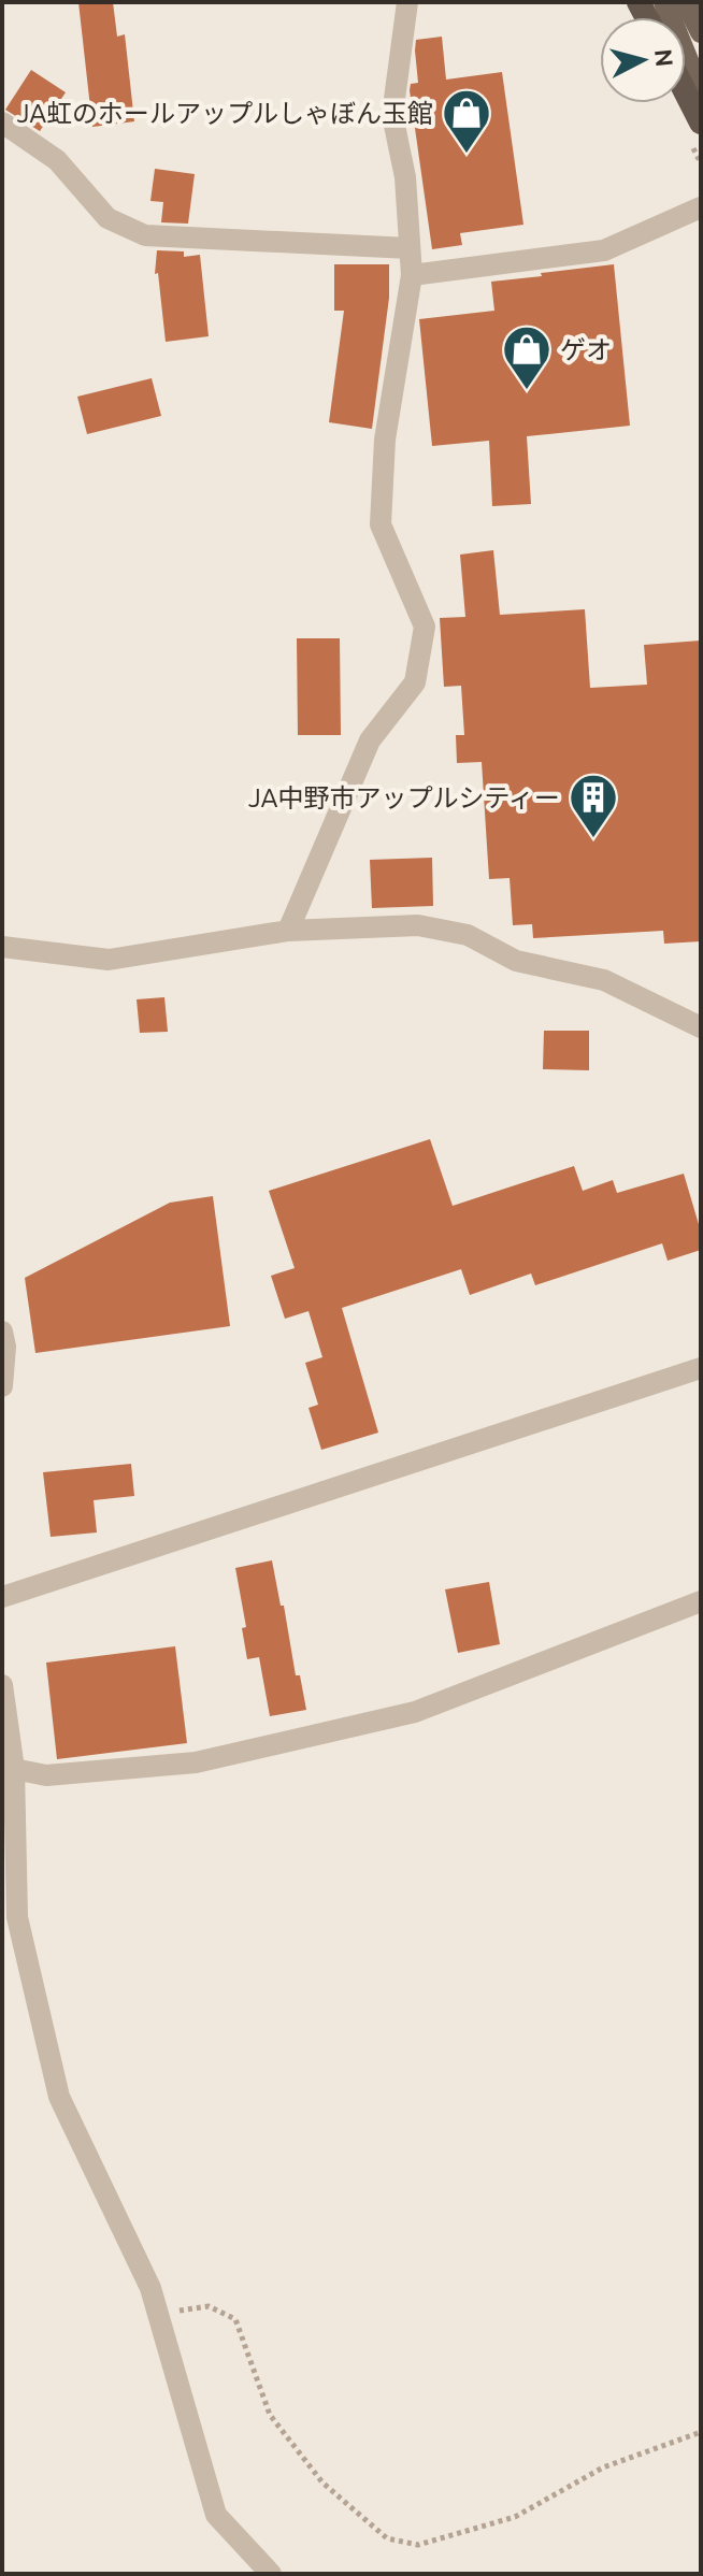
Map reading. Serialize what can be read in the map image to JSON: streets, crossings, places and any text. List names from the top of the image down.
{
  "places": {
    "shop": ["JA虹のホールアップルしゃぼん玉館", "ゲオ"],
    "building": ["JA中野市アップルシティー"]
  },
  "north": "right"
}
